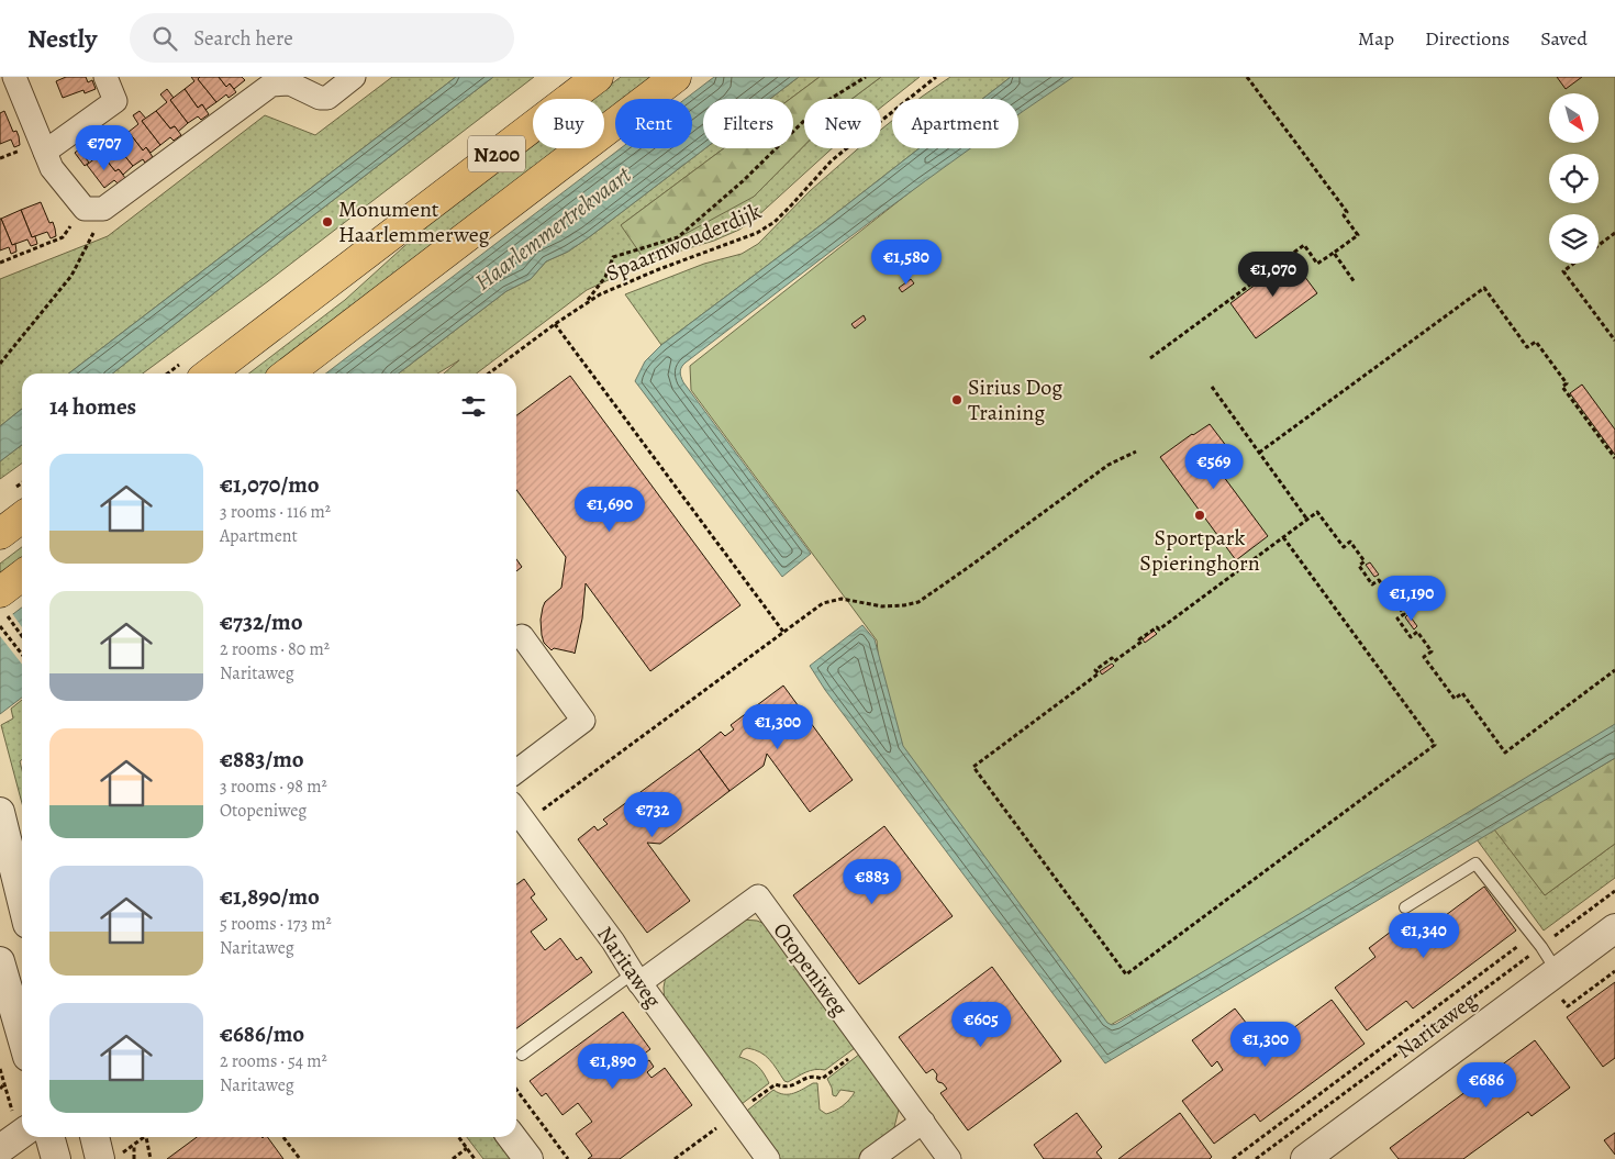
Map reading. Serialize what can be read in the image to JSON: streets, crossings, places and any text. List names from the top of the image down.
{
  "streets": {
    "main road": ["N200"],
    "street": ["Naritaweg", "Otopeniweg"],
    "path": ["Spaarnwouderdijk"]
  },
  "crossings": [
    ["Naritaweg", "Otopeniweg"]
  ],
  "water": ["Haarlemmertrekvaart"],
  "places": ["Monument Haarlemmerweg", "Sirius Dog Training", "Sportpark Spieringhorn"],
  "north": "bottom right",
  "page": {
    "header": "Nestly",
    "search": "Search here",
    "nav": ["Map", "Directions", "Saved"],
    "chip": [
      "Buy",
      "Rent",
      "Filters",
      "New",
      "Apartment"
    ],
    "price": [
      "€707",
      "€1,580",
      "€1,070",
      "€569",
      "€1,690",
      "€1,190",
      "€1,300",
      "€732",
      "€883",
      "€1,340",
      "€605",
      "€1,300",
      "€1,890",
      "€686"
    ],
    "heading": "14 homes",
    "list": [
      {
        "name": "€1,070/mo",
        "note": "3 rooms · 116 m² · Apartment"
      },
      {
        "name": "€732/mo",
        "note": "2 rooms · 80 m² · Naritaweg"
      },
      {
        "name": "€883/mo",
        "note": "3 rooms · 98 m² · Otopeniweg"
      },
      {
        "name": "€1,890/mo",
        "note": "5 rooms · 173 m² · Naritaweg"
      },
      {
        "name": "€686/mo",
        "note": "2 rooms · 54 m² · Naritaweg"
      }
    ]
  }
}
